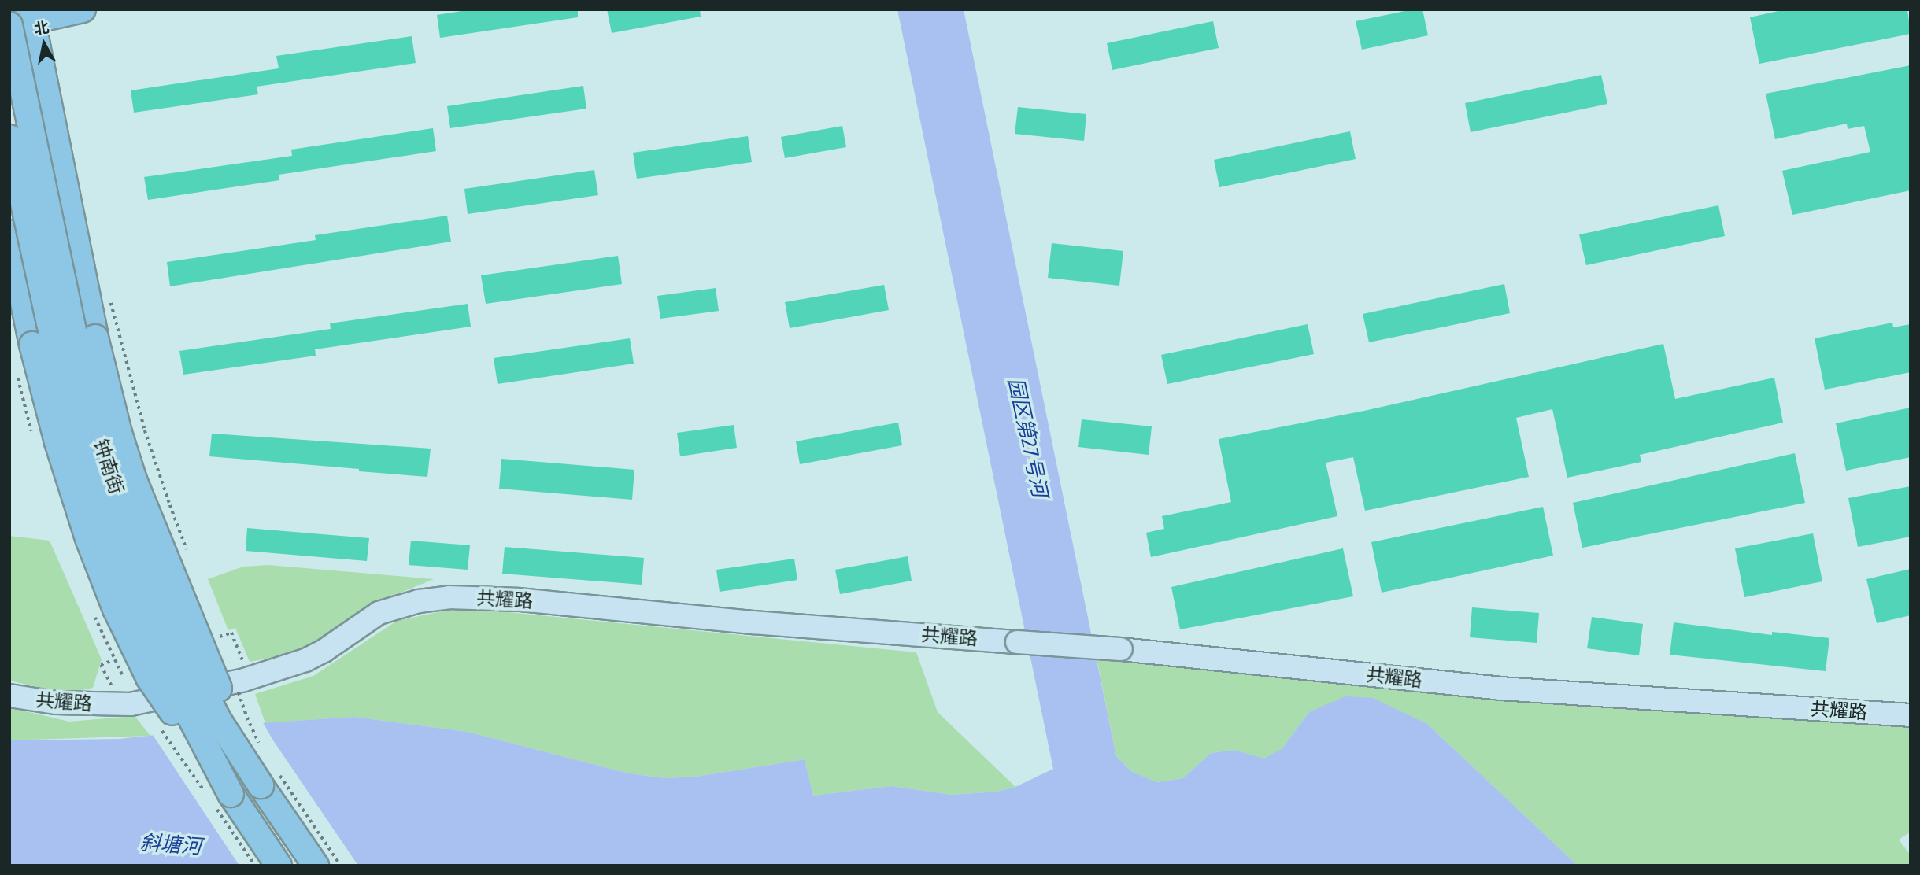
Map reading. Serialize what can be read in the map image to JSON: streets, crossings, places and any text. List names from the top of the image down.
{
  "streets": {
    "main road": ["钟南街"],
    "street": ["共耀路"]
  },
  "water": ["园区第27号河", "斜塘河"],
  "north": "top"
}
